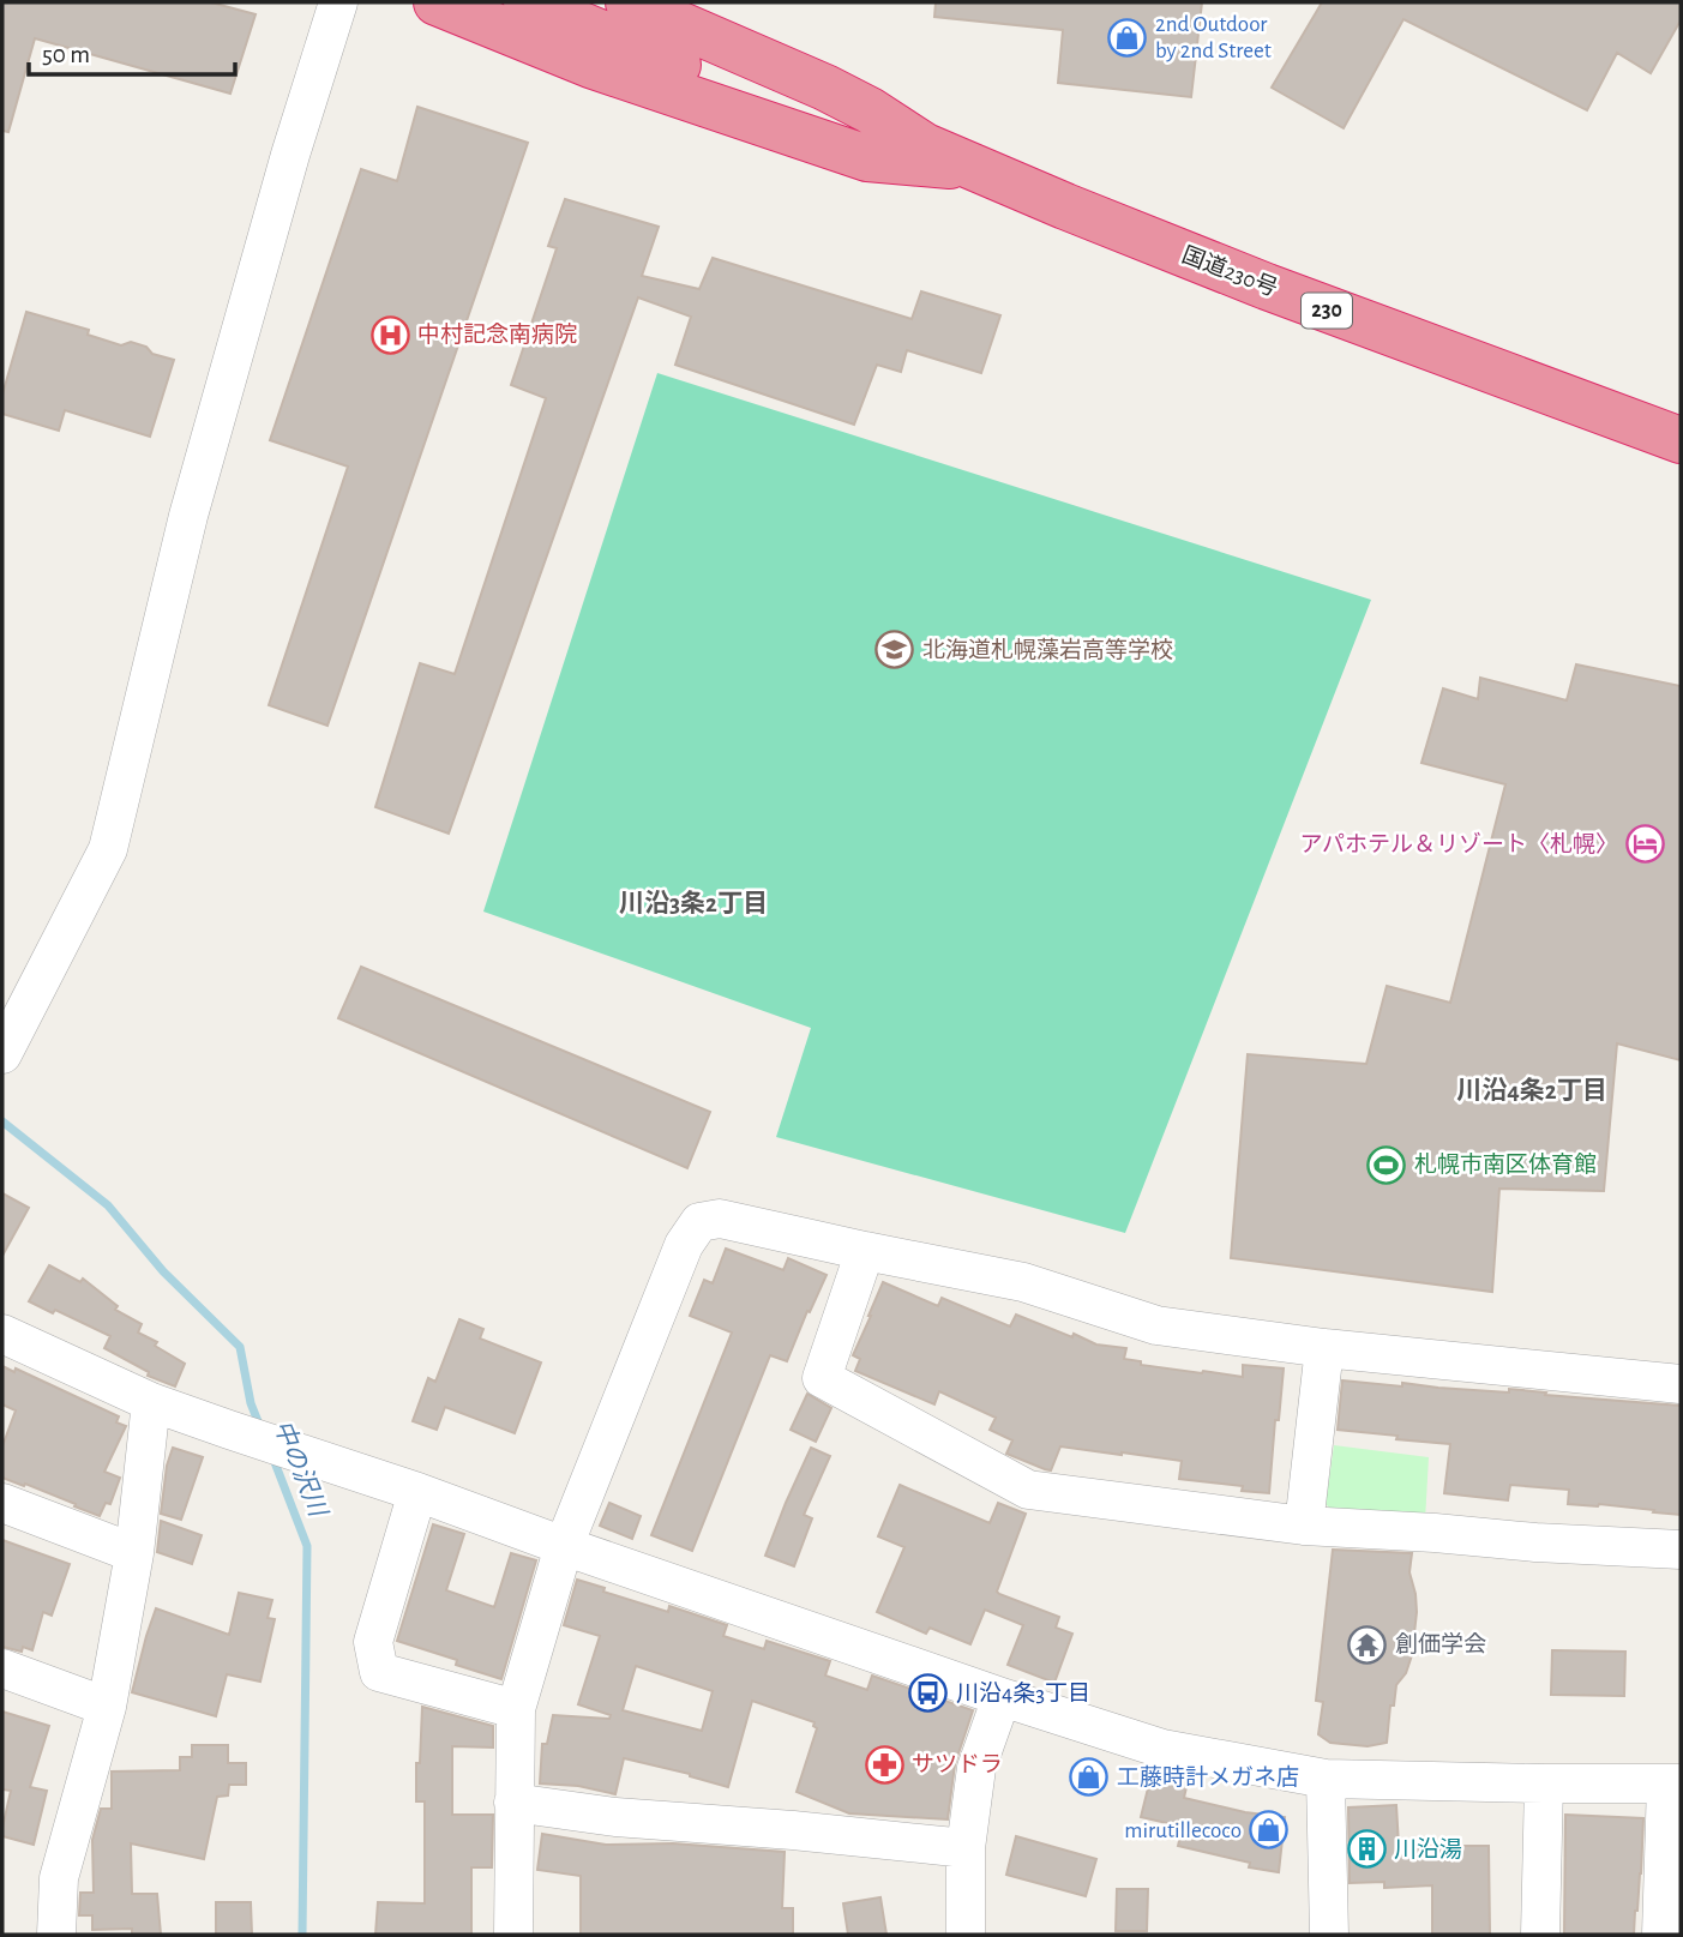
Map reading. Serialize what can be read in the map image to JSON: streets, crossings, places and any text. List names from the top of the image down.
{
  "streets": {
    "highway": ["国道230号", "230"]
  },
  "districts": ["川沿3条2丁目", "川沿4条2丁目"],
  "water": ["中の沢川"],
  "places": {
    "shop": ["2nd Outdoor by 2nd Street", "工藤時計メガネ店", "mirutillecoco"],
    "hospital": ["中村記念南病院"],
    "school or university": ["北海道札幌藻岩高等学校"],
    "hotel": ["アパホテル＆リゾート〈札幌〉"],
    "sports": ["札幌市南区体育館"],
    "temple": ["創価学会"],
    "bus stop": ["川沿4条3丁目"],
    "pharmacy": ["サツドラ"],
    "building": ["川沿湯"]
  },
  "scale_bar": "50 m"
}
